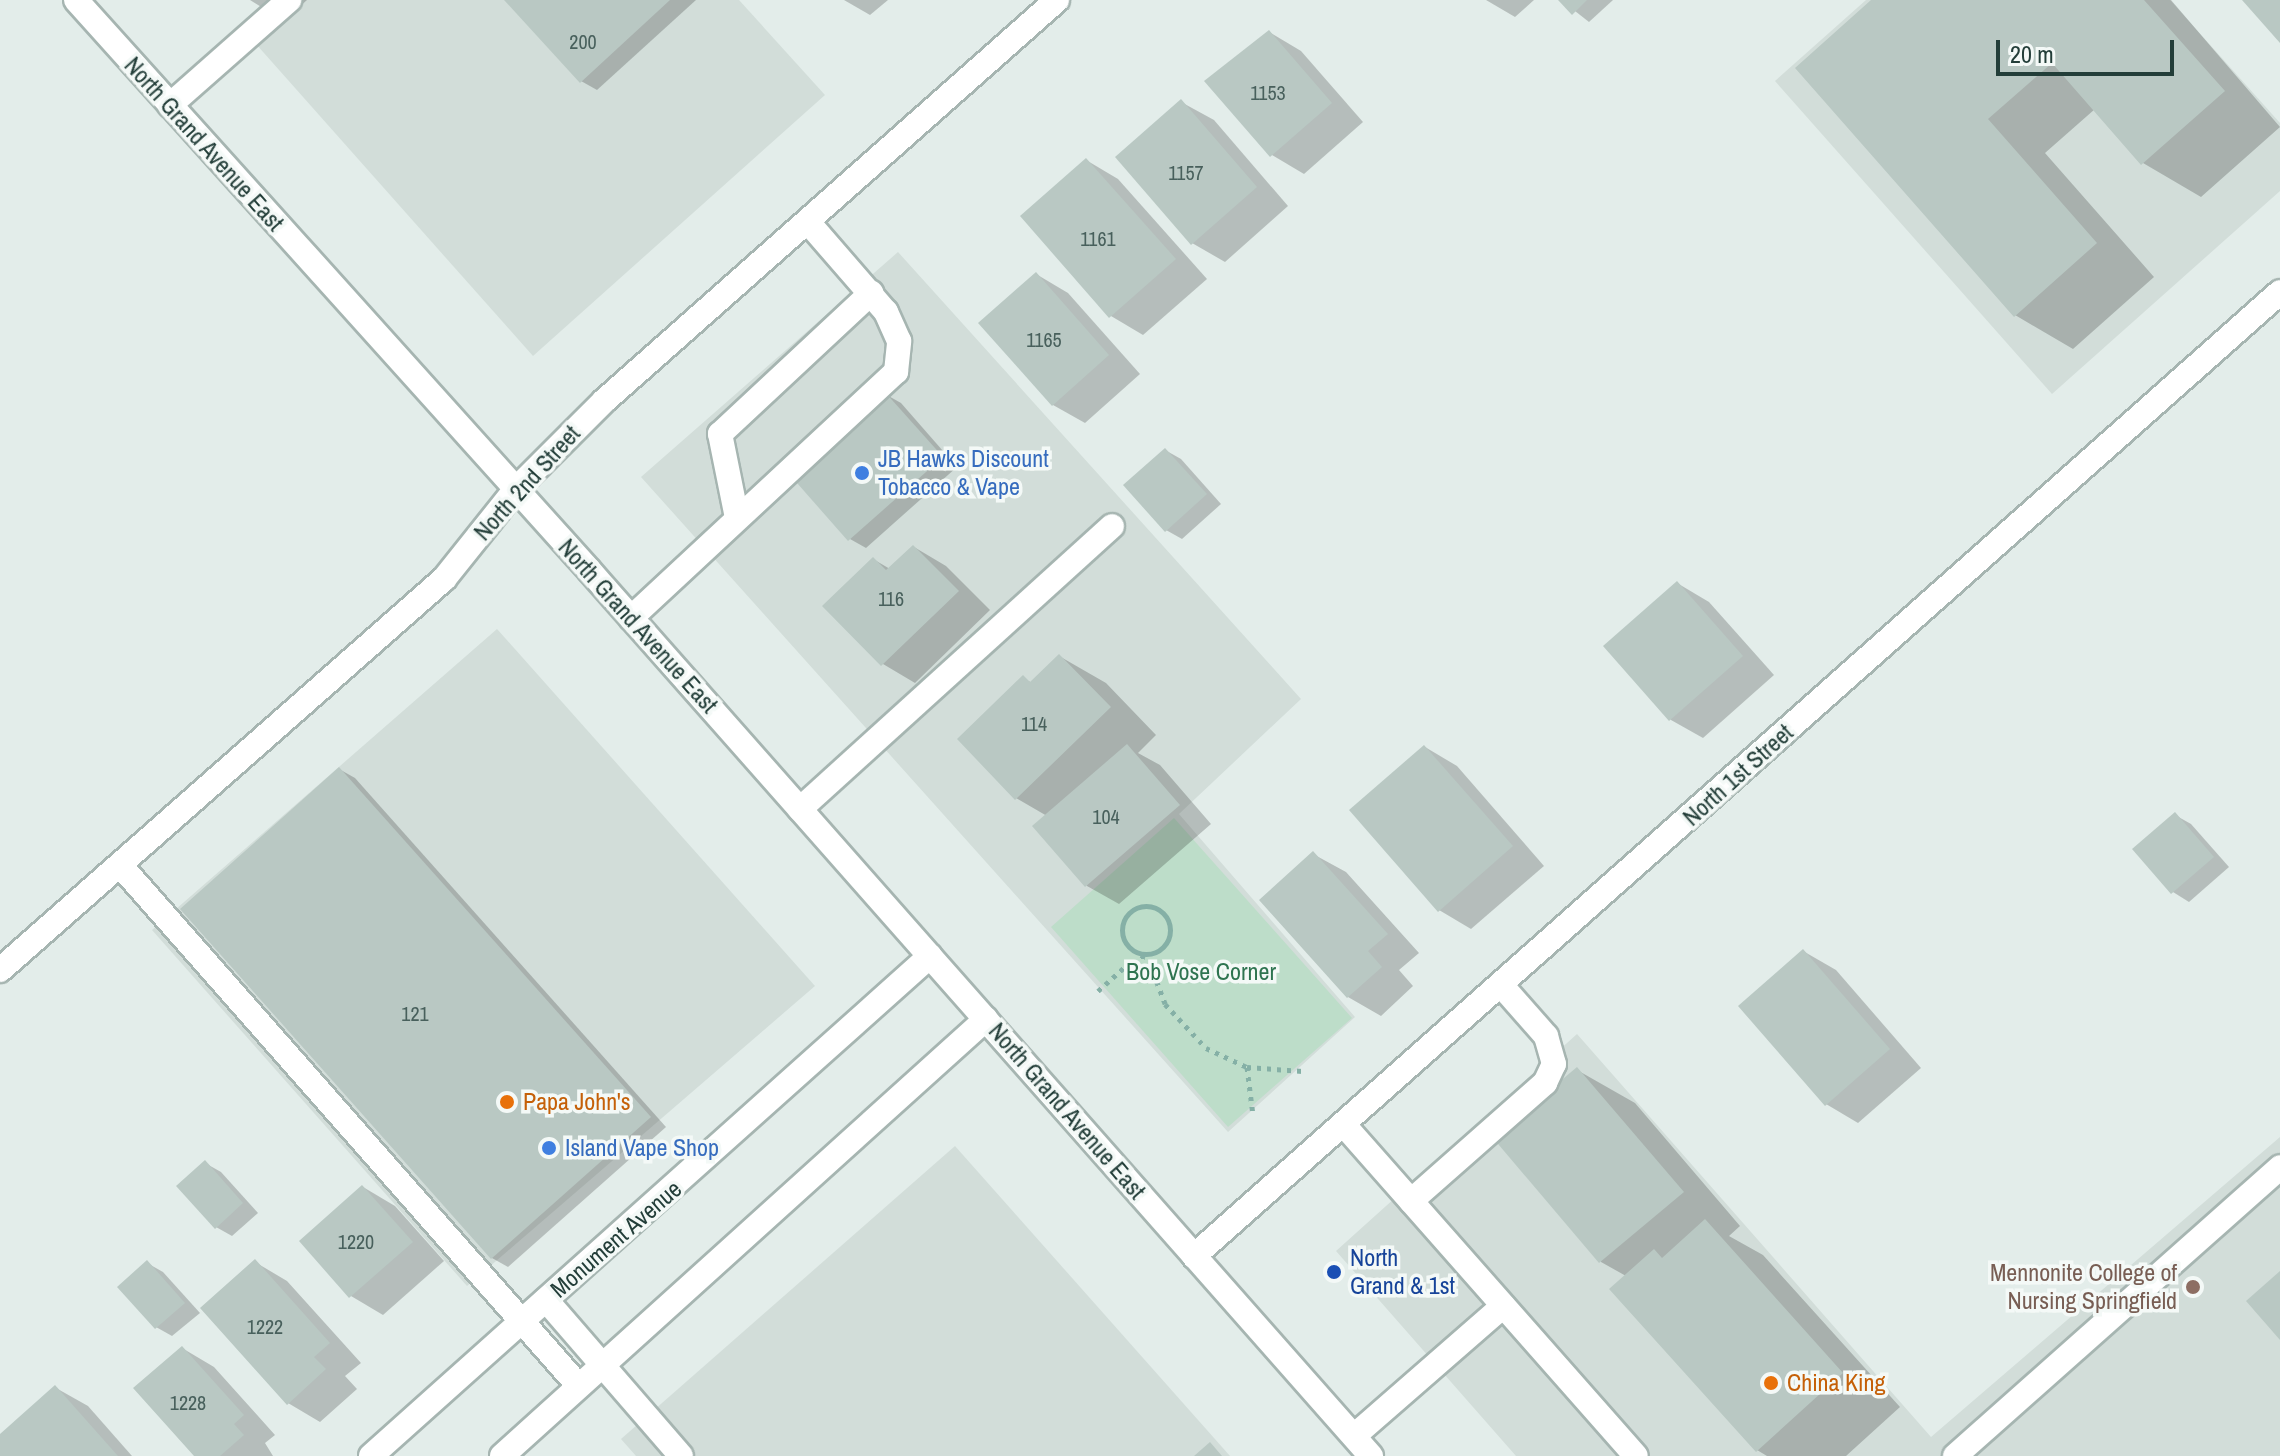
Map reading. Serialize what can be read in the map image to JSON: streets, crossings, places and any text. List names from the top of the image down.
{
  "streets": {
    "street": [
      "North Grand Avenue East",
      "North 2nd Street",
      "North 1st Street",
      "Monument Avenue"
    ]
  },
  "crossings": [
    ["North Grand Avenue East", "North 2nd Street"],
    ["North Grand Avenue East", "North 1st Street"],
    ["North Grand Avenue East", "Monument Avenue"]
  ],
  "parks": ["Bob Vose Corner"],
  "places": [
    "JB Hawks Discount Tobacco & Vape",
    "Papa John's",
    "Island Vape Shop",
    "North Grand & 1st",
    "Mennonite College of Nursing Springfield",
    "China King"
  ],
  "house_numbers": [
    "200",
    "1153",
    "1157",
    "1161",
    "1165",
    "116",
    "114",
    "104",
    "121",
    "1220",
    "1222",
    "1228"
  ],
  "scale_bar": "20 m"
}
